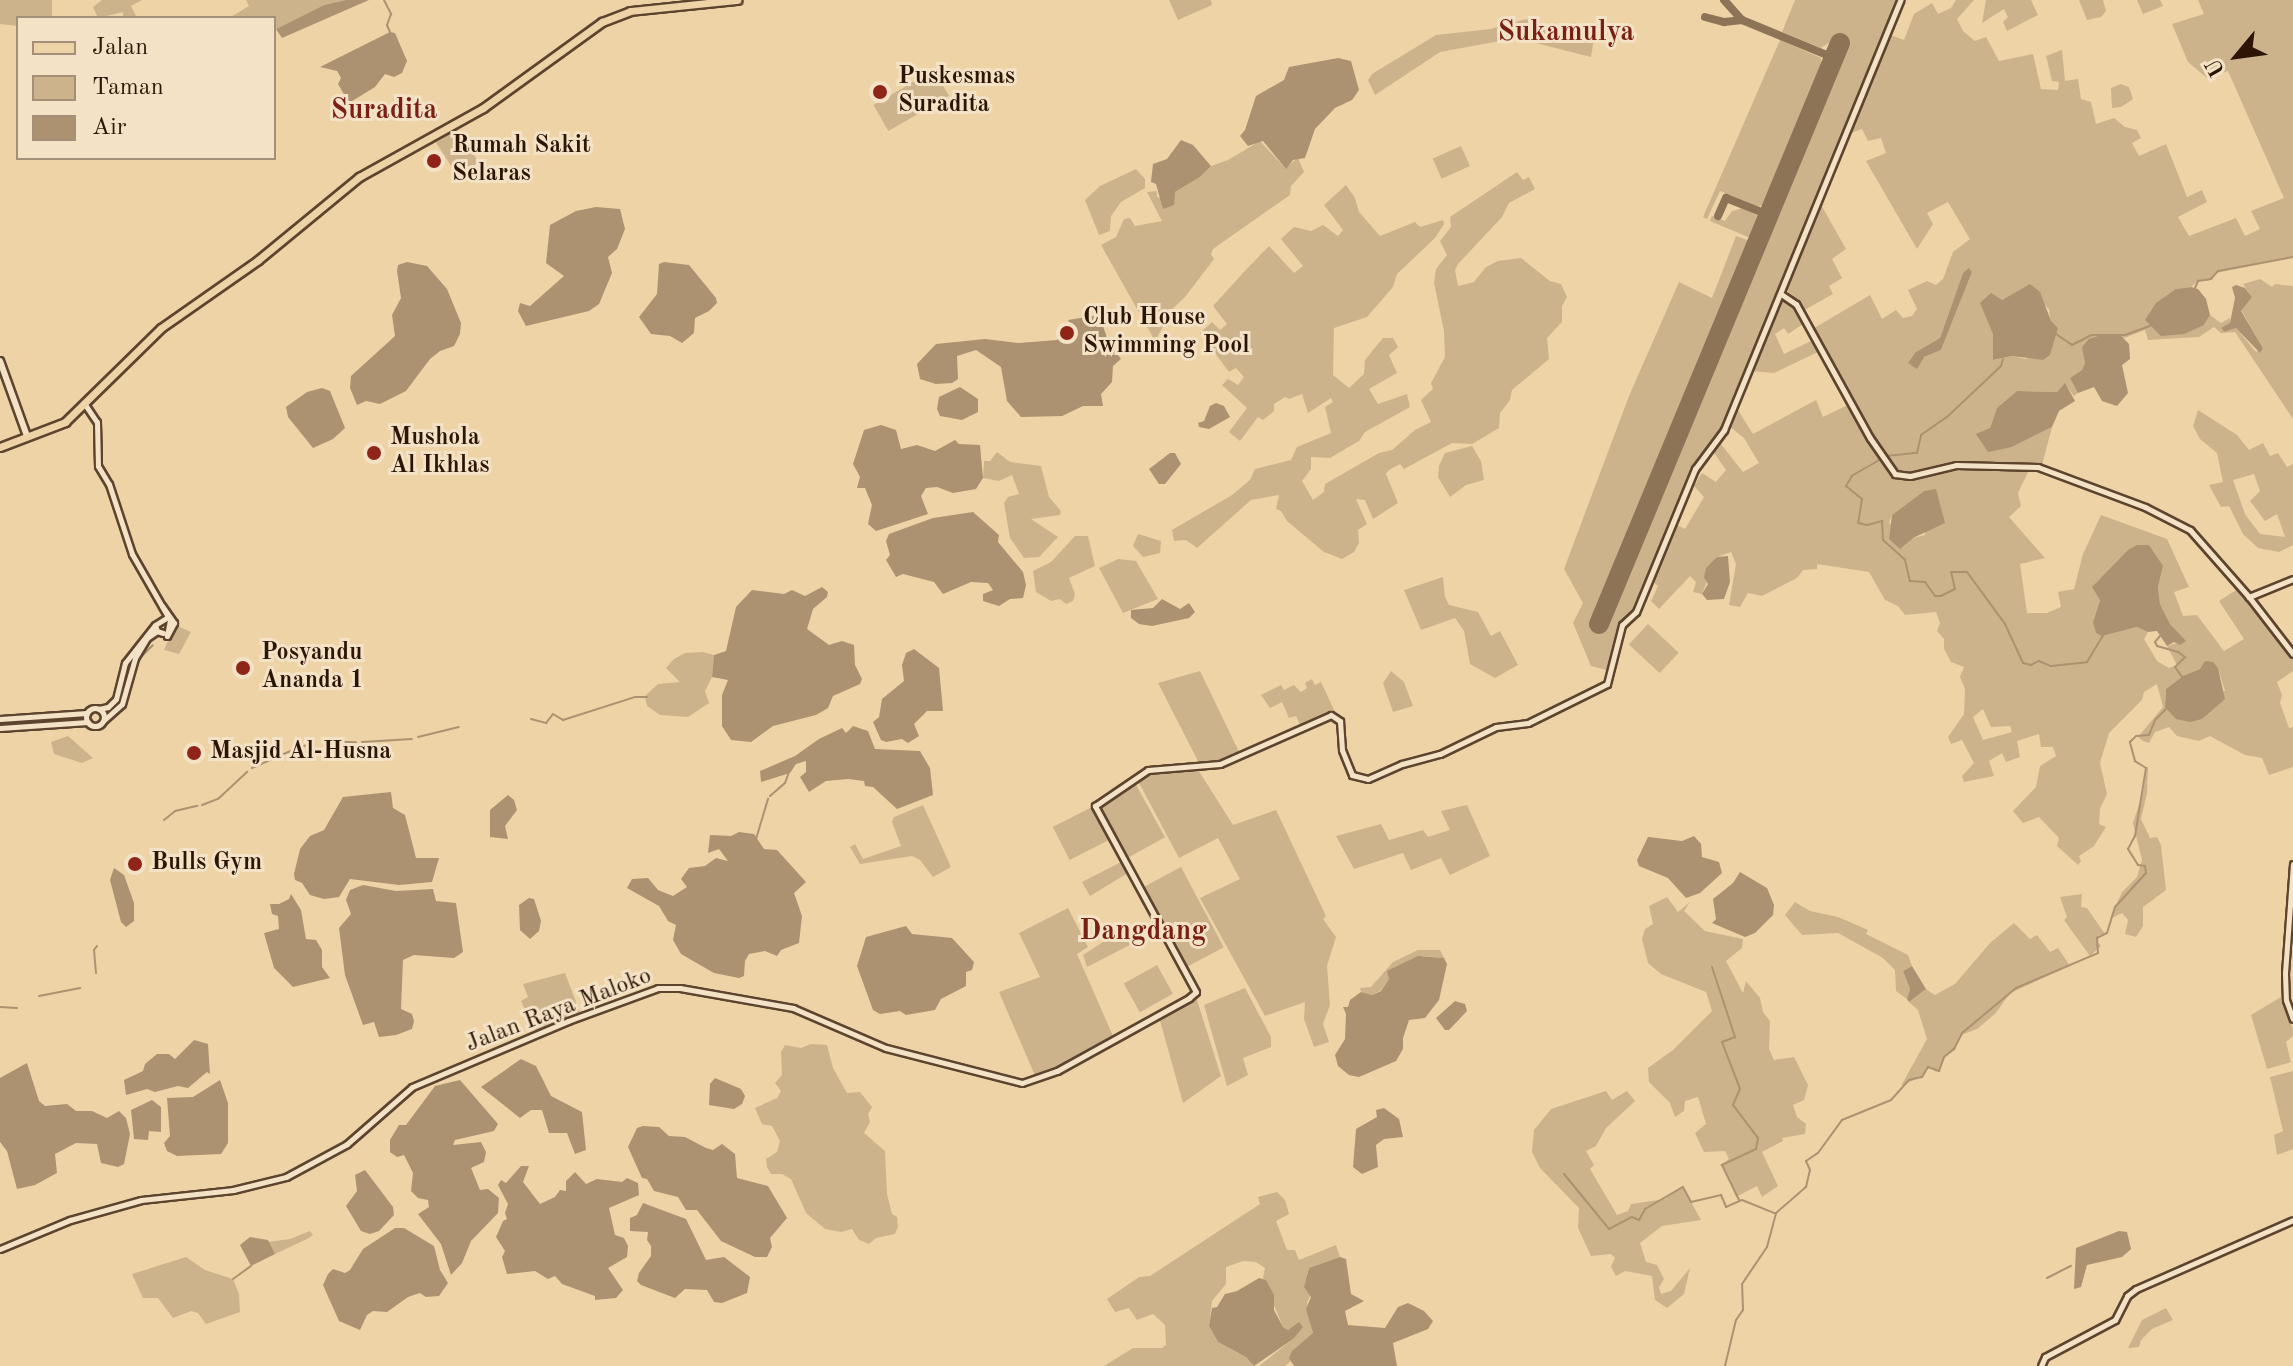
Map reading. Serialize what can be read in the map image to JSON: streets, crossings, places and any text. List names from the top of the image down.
{
  "streets": {
    "street": ["Jalan Raya Maloko"]
  },
  "districts": ["Sukamulya", "Suradita", "Dangdang"],
  "places": [
    "Puskesmas Suradita",
    "Rumah Sakit Selaras",
    "Club House Swimming Pool",
    "Mushola Al Ikhlas",
    "Posyandu Ananda 1",
    "Masjid Al-Husna",
    "Bulls Gym"
  ],
  "legend": ["Jalan", "Taman", "Air"],
  "north": "bottom left"
}
